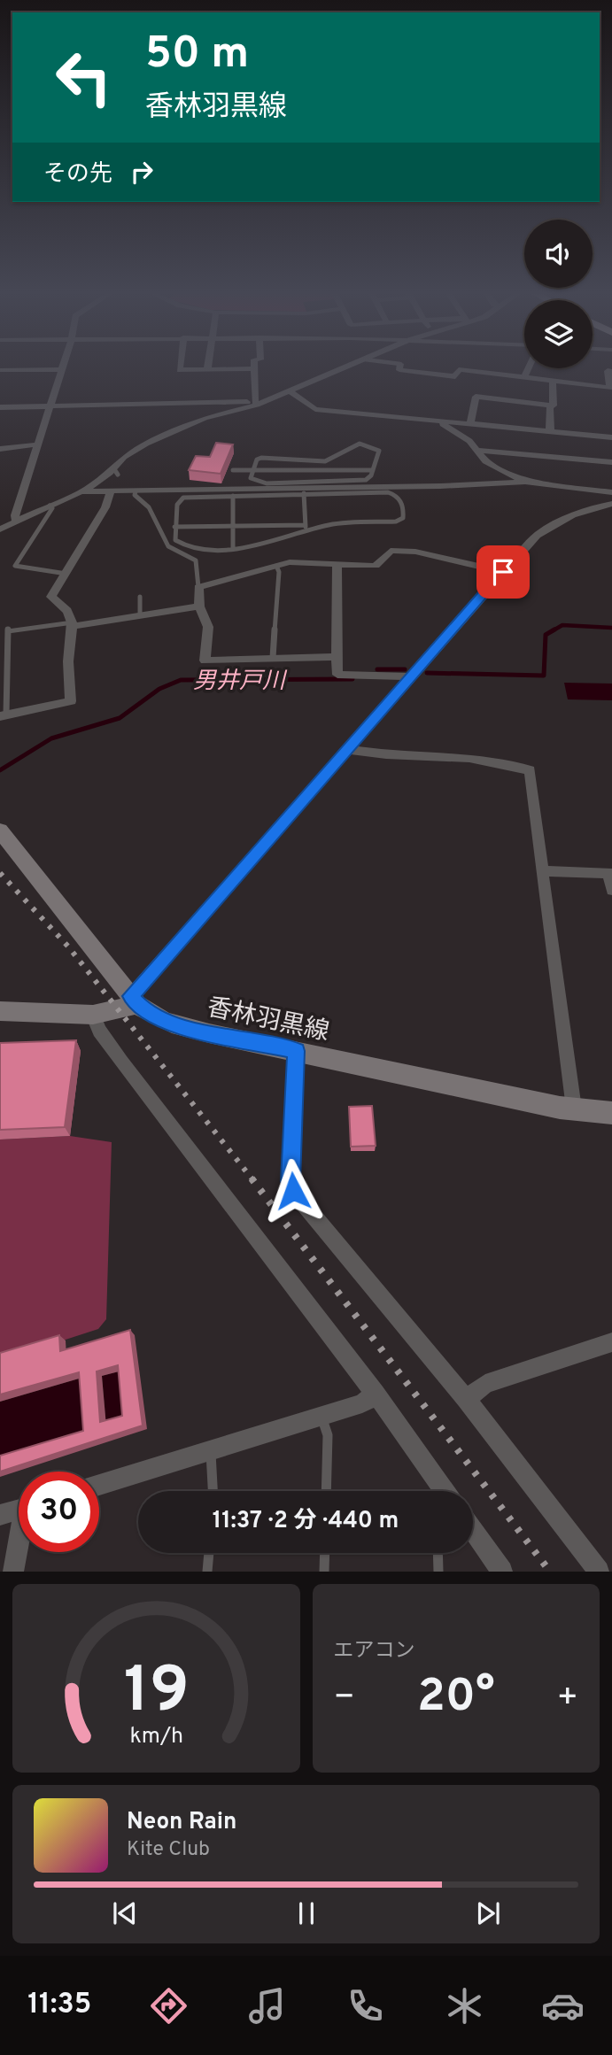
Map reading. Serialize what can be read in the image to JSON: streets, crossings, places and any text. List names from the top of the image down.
{
  "streets": {
    "main road": ["香林羽黒線"]
  },
  "water": ["男井戸川"],
  "page": {
    "turn": ["50 m", "香林羽黒線"],
    "then": "その先",
    "limit": "30",
    "trip": "11:37 · 2 分 · 440 m",
    "tile": "エアコン",
    "heat": ["−", "20°", "+"],
    "song": ["Neon Rain", "Kite Club"],
    "tabs": "11:35",
    "gauge": ["19", "km/h"]
  }
}
